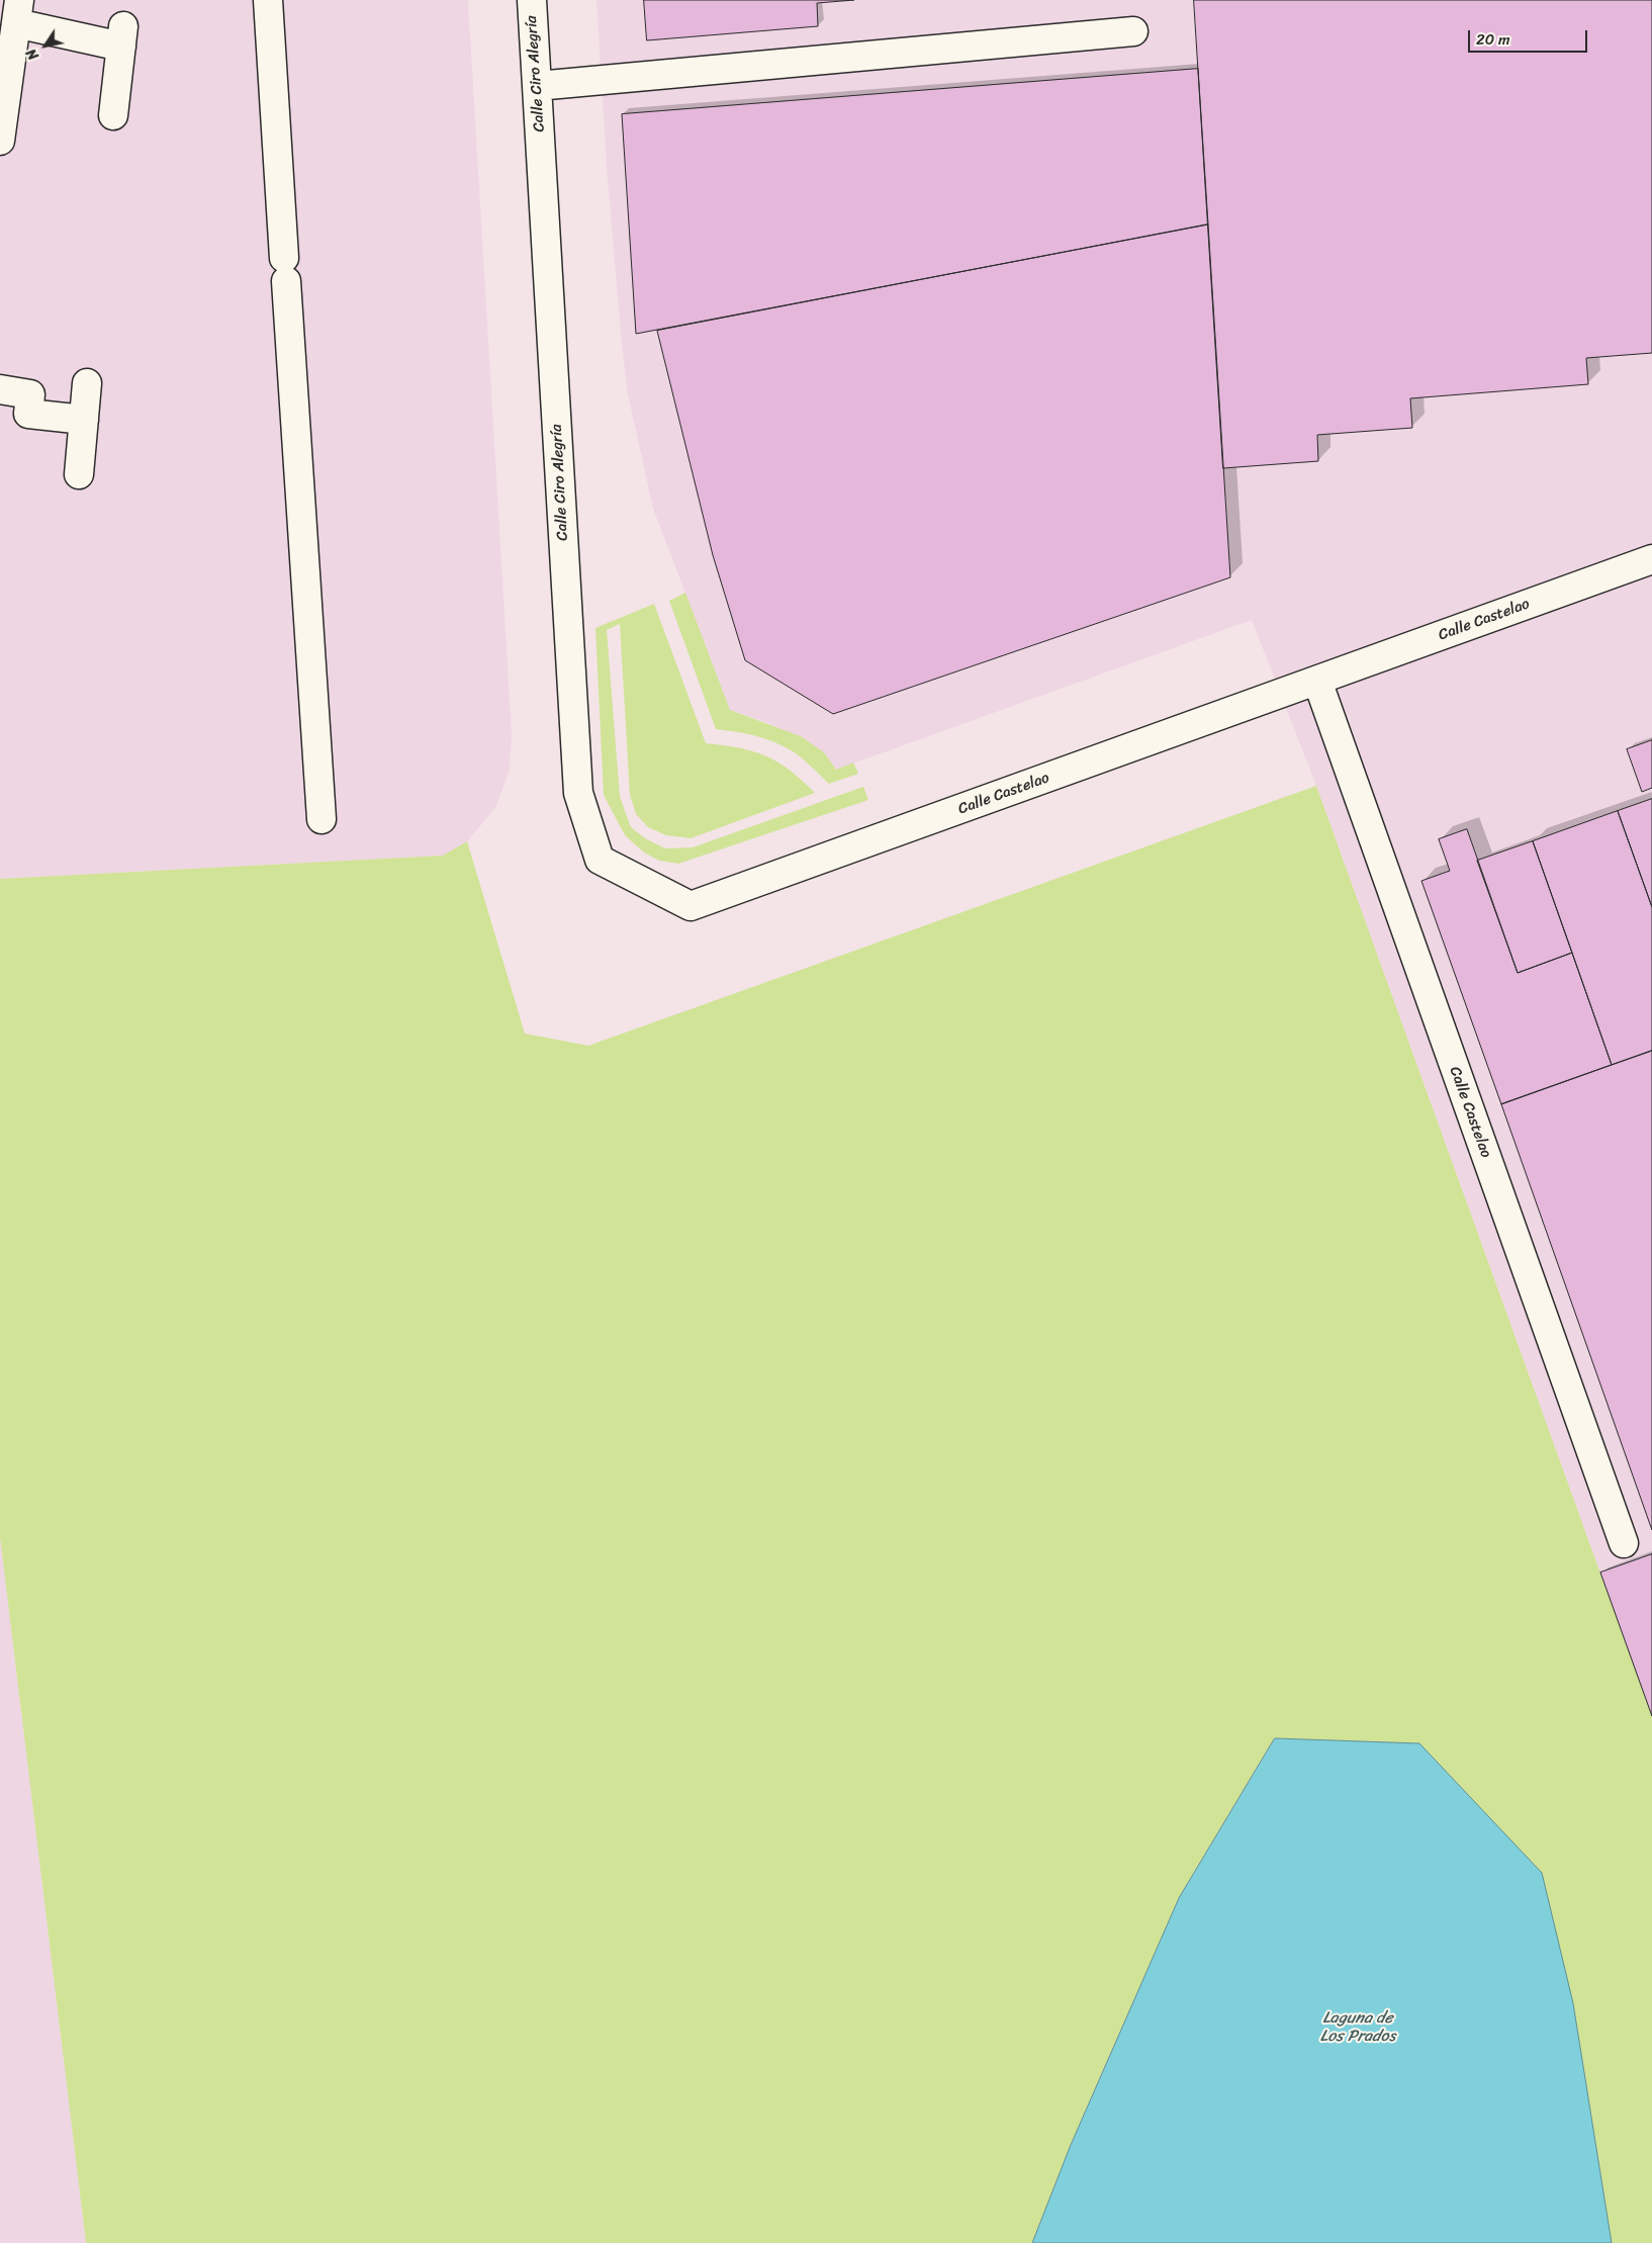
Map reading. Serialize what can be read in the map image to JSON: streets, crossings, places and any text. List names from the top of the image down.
{
  "streets": {
    "street": ["Calle Ciro Alegría", "Calle Castelao"]
  },
  "crossings": [
    ["Calle Ciro Alegría", "Calle Castelao"]
  ],
  "water": ["Laguna de Los Prados"],
  "scale_bar": "20 m",
  "north": "bottom left"
}
